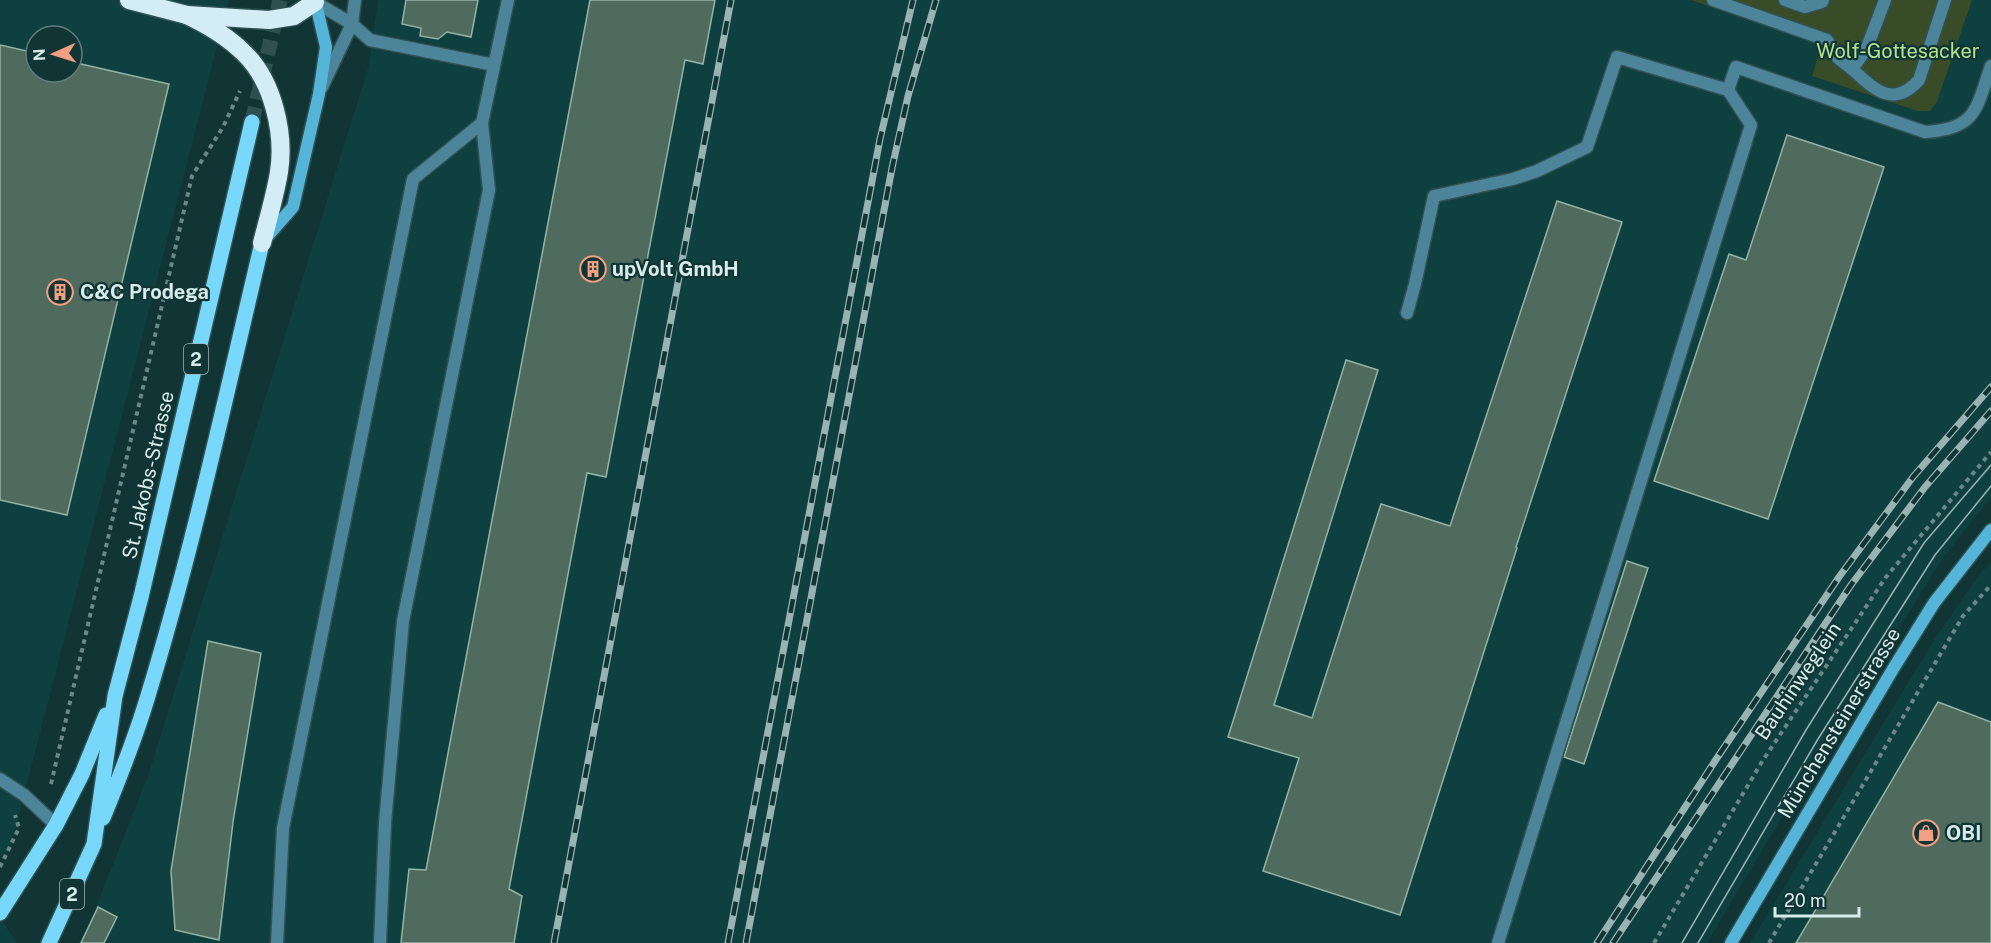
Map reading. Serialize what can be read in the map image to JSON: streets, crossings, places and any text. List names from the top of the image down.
{
  "streets": {
    "main road": ["2", "St. Jakobs-Strasse", "Münchensteinerstrasse"],
    "path": ["Bauhinweglein"]
  },
  "parks": ["Wolf-Gottesacker"],
  "places": {
    "building": ["upVolt GmbH", "C&C Prodega"],
    "shop": ["OBI"]
  },
  "scale_bar": "20 m",
  "north": "left"
}
